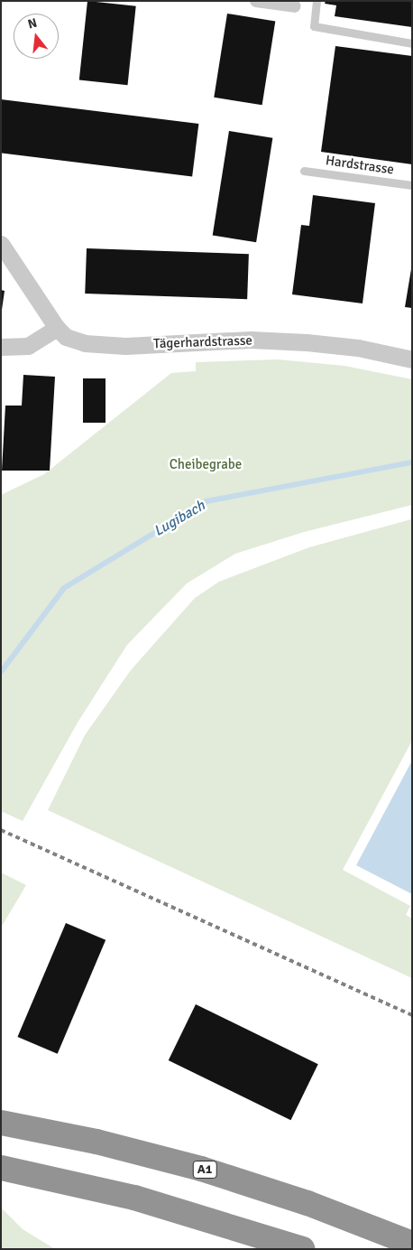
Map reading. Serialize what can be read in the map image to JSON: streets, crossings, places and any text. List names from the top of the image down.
{
  "streets": {
    "highway": ["A1"],
    "street": ["Tägerhardstrasse"],
    "lane": ["Hardstrasse"]
  },
  "water": ["Lugibach"],
  "parks": ["Cheibegrabe"],
  "north": "top"
}
